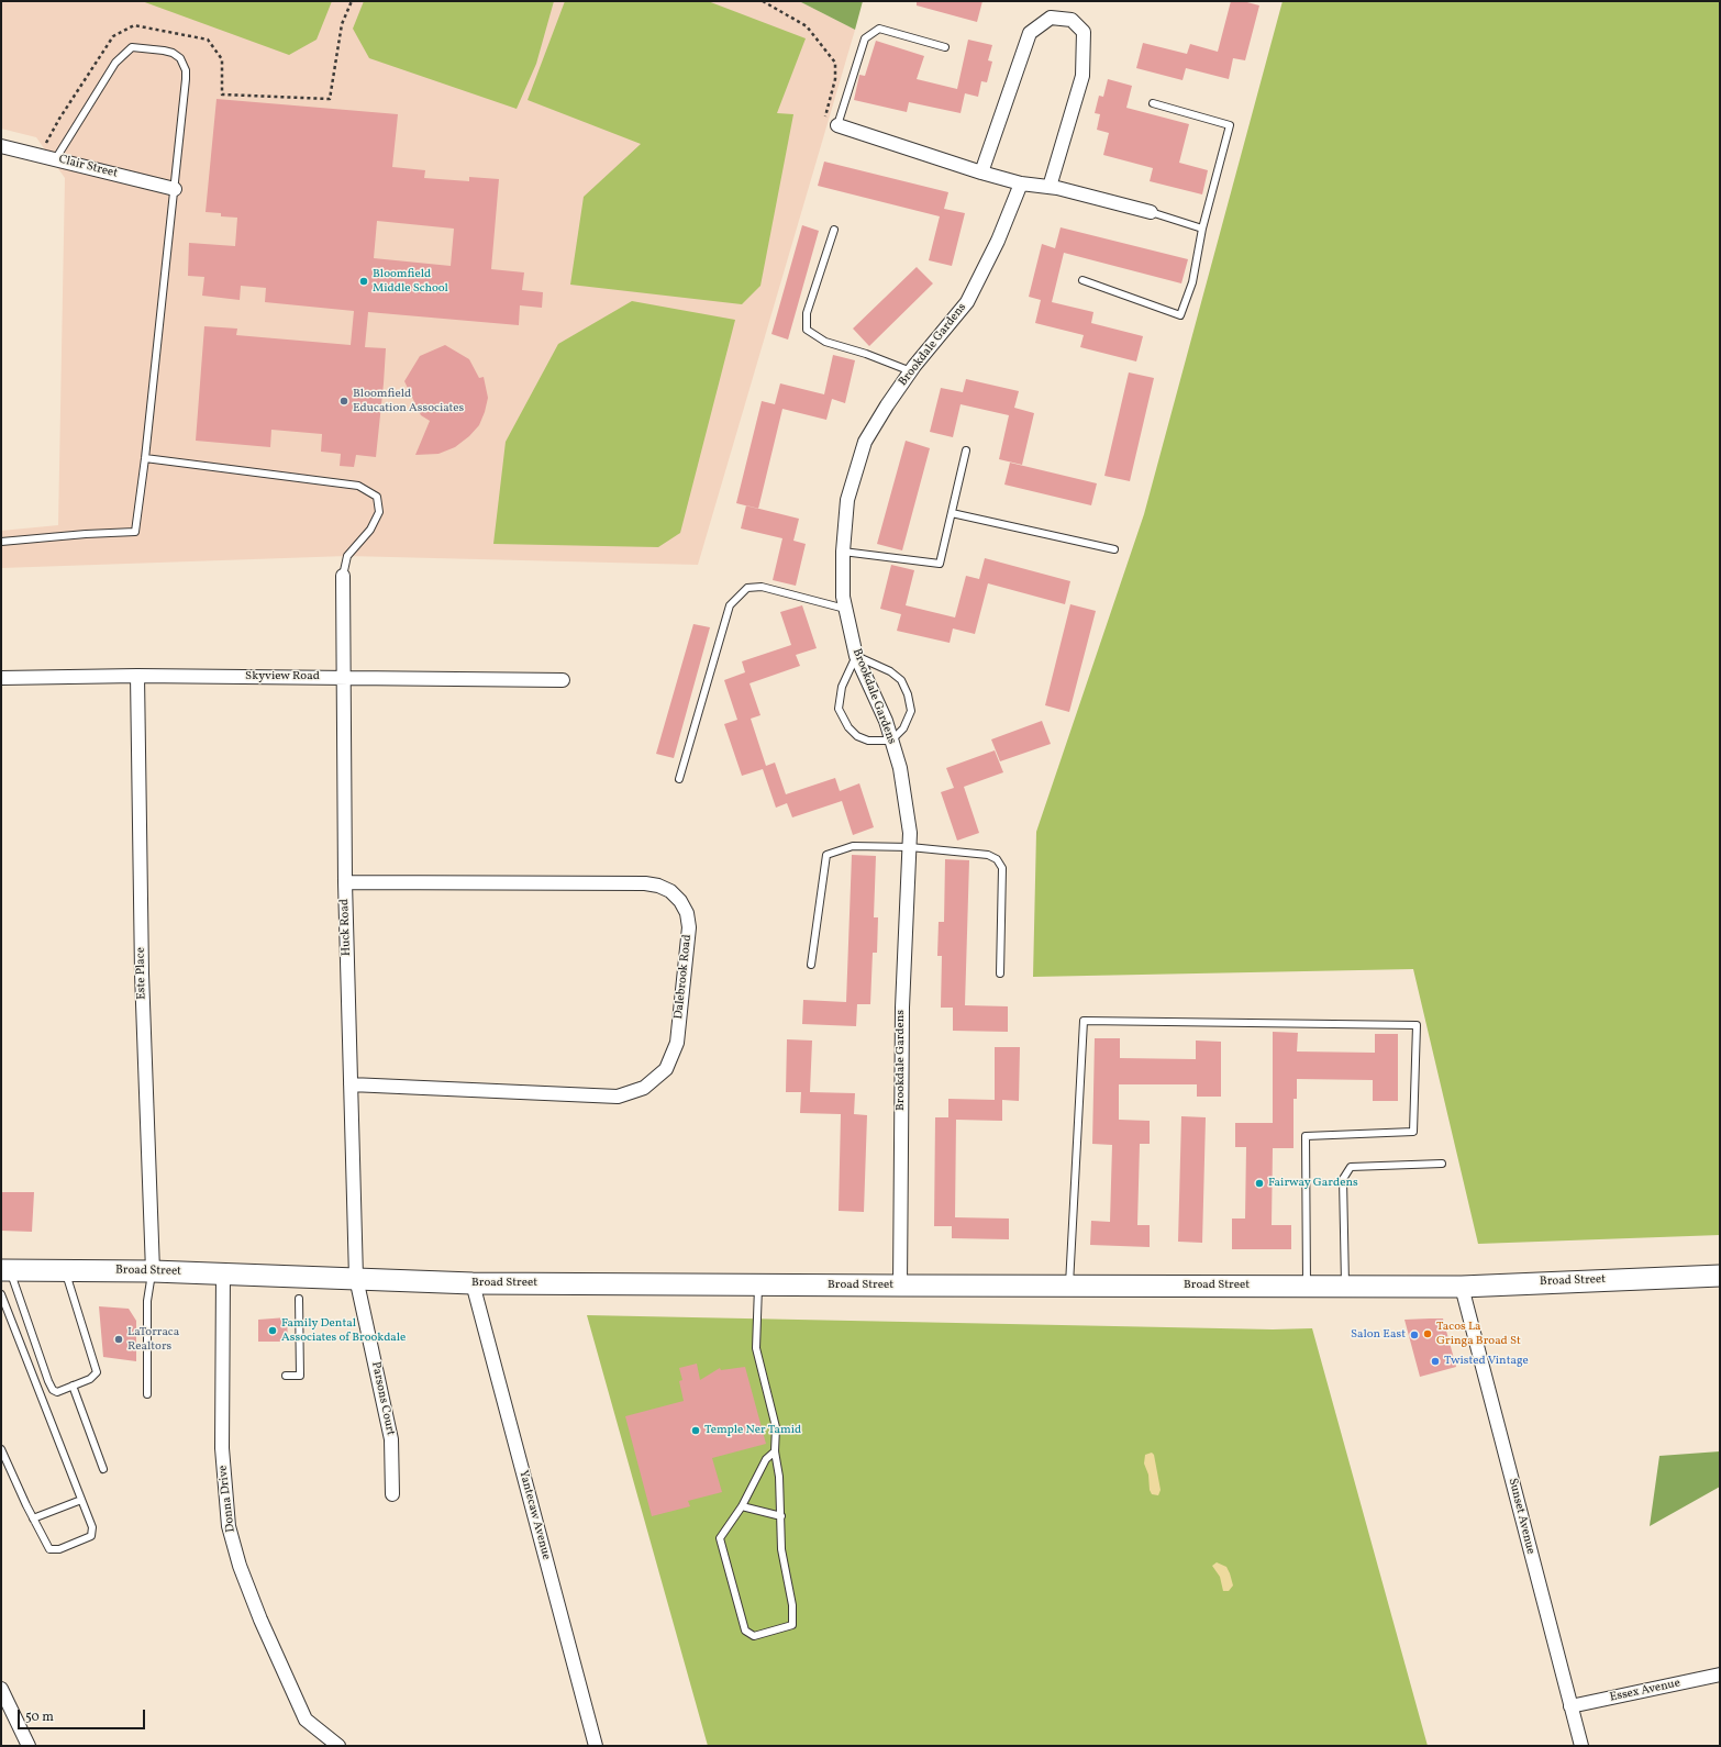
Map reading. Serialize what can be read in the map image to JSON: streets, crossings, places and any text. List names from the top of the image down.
{
  "streets": {
    "main road": ["Broad Street"],
    "street": [
      "Clair Street",
      "Brookdale Gardens",
      "Skyview Road",
      "Huck Road",
      "Este Place",
      "Dalebrook Road",
      "Parsons Court",
      "Donna Drive",
      "Yantecaw Avenue",
      "Sunset Avenue",
      "Essex Avenue"
    ]
  },
  "crossings": [
    ["Brookdale Gardens", "Broad Street"],
    ["Skyview Road", "Huck Road"],
    ["Skyview Road", "Este Place"],
    ["Huck Road", "Dalebrook Road"],
    ["Huck Road", "Broad Street"],
    ["Huck Road", "Parsons Court"],
    ["Este Place", "Broad Street"],
    ["Broad Street", "Parsons Court"],
    ["Broad Street", "Donna Drive"],
    ["Broad Street", "Yantecaw Avenue"],
    ["Broad Street", "Sunset Avenue"],
    ["Sunset Avenue", "Essex Avenue"]
  ],
  "places": [
    "Bloomfield Middle School",
    "Bloomfield Education Associates",
    "Fairway Gardens",
    "Family Dental Associates of Brookdale",
    "Tacos La Gringa Broad St",
    "Salon East",
    "LaTorraca Realtors",
    "Twisted Vintage",
    "Temple Ner Tamid"
  ],
  "scale_bar": "50 m"
}
